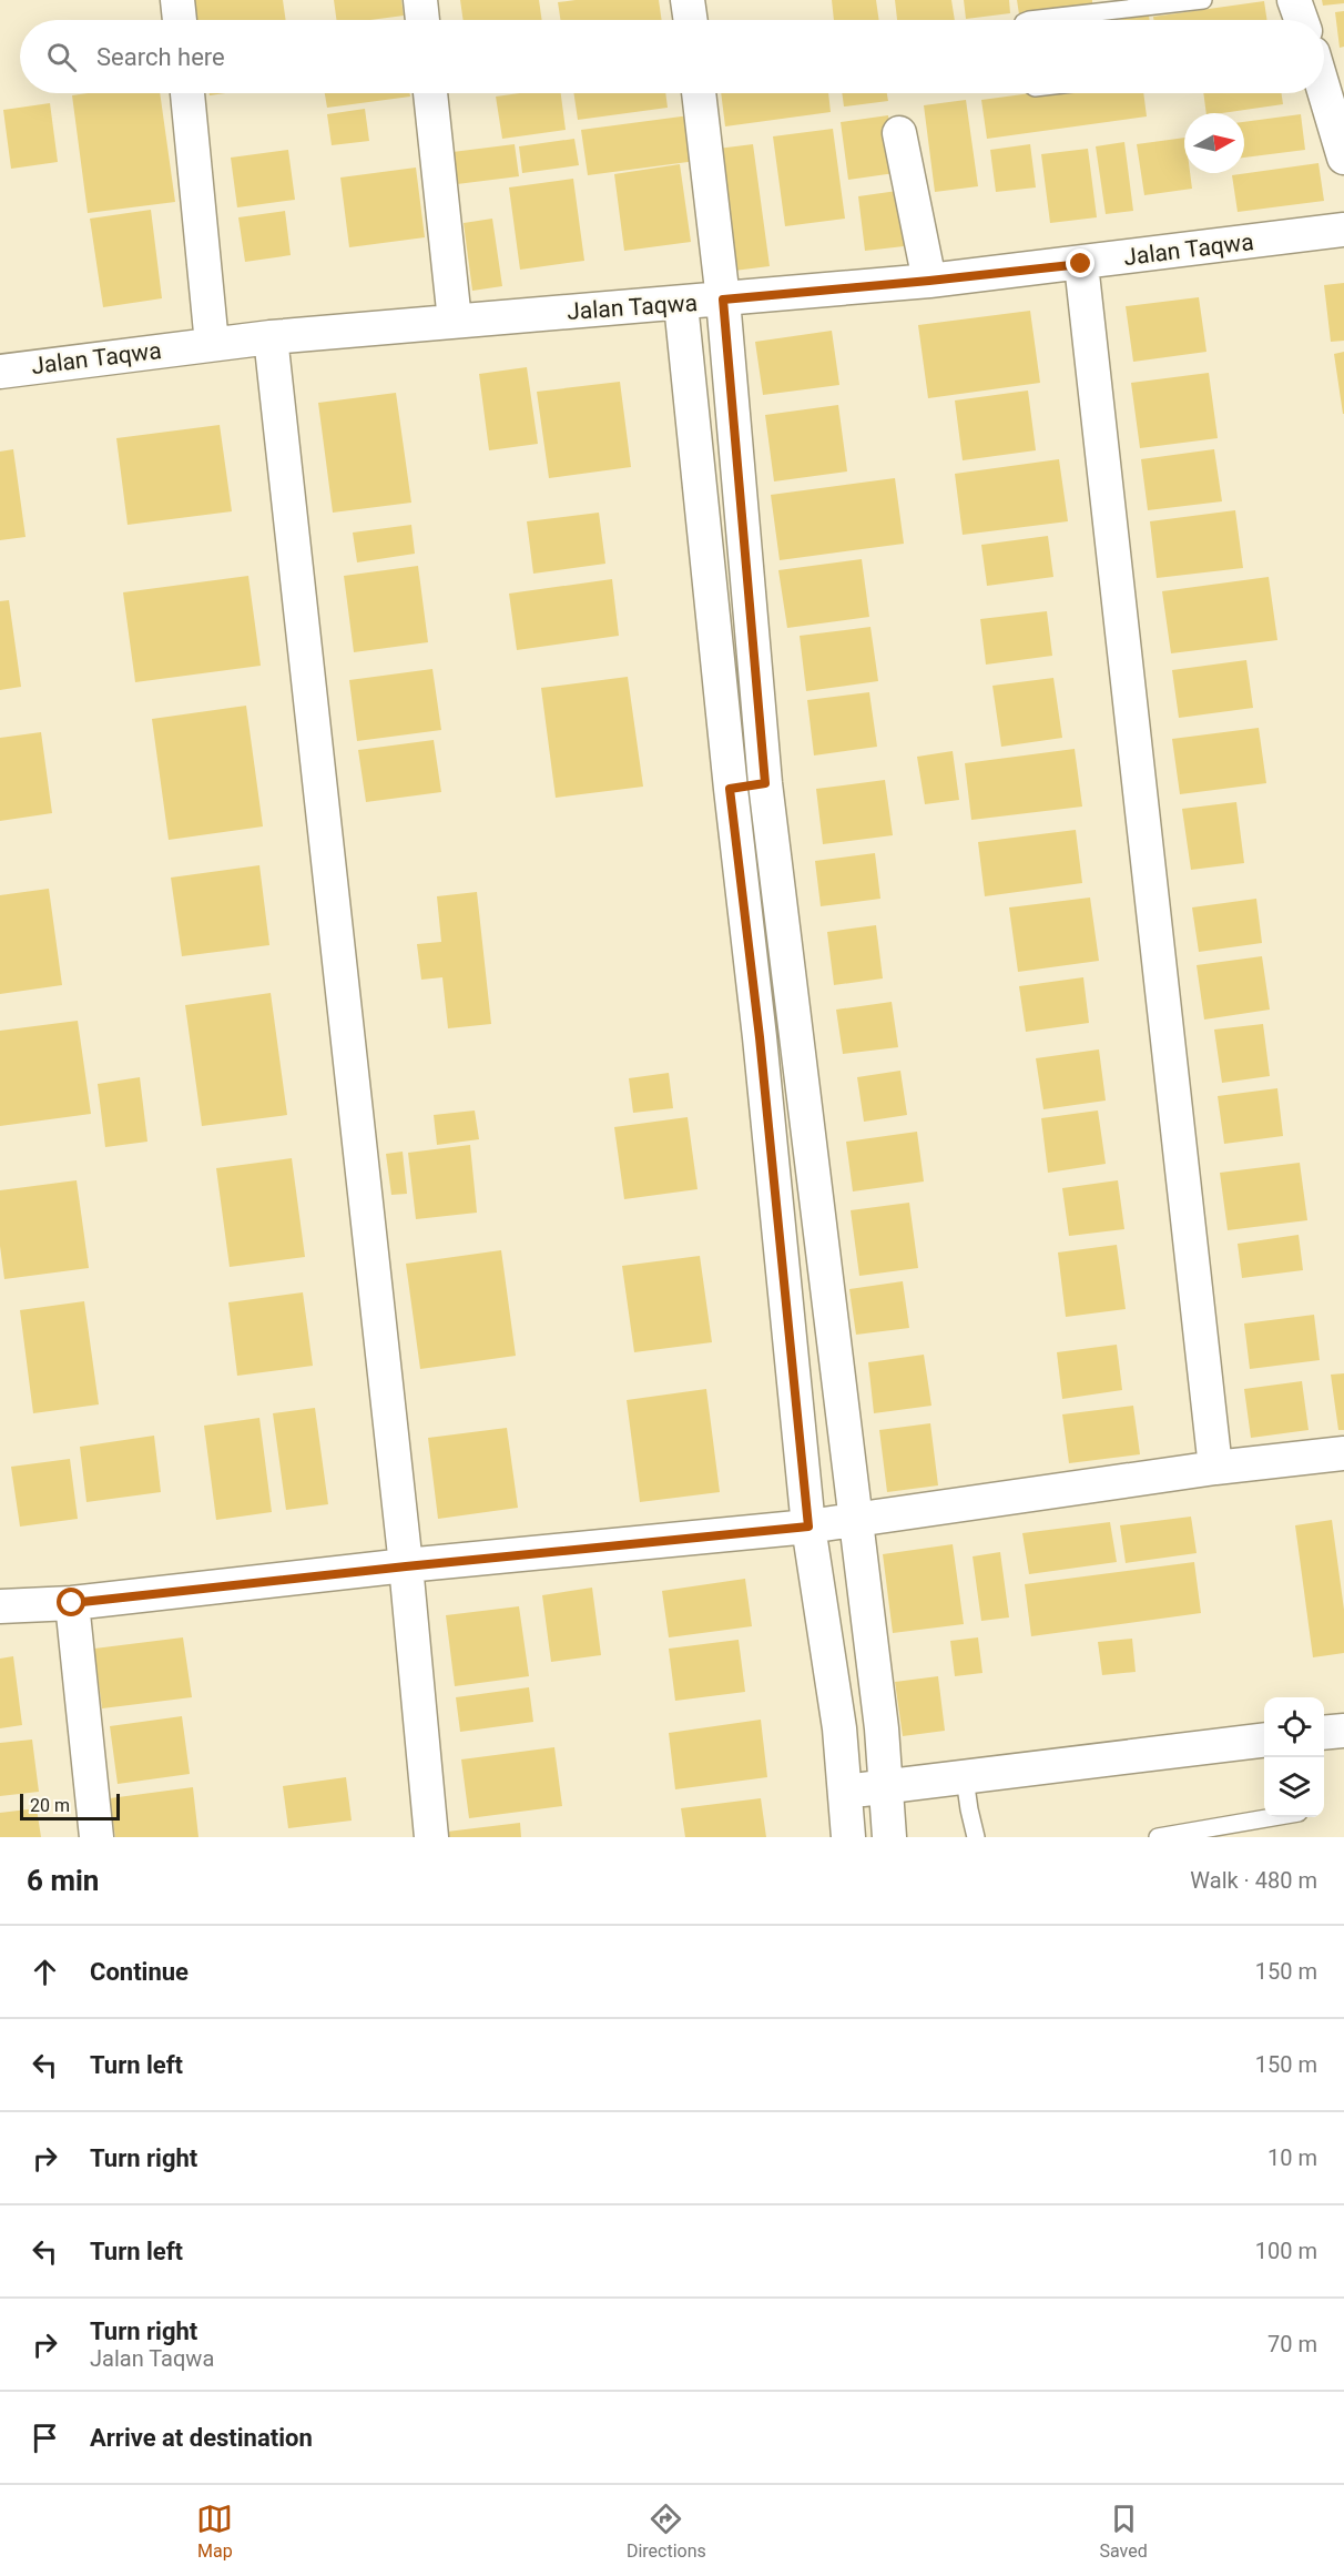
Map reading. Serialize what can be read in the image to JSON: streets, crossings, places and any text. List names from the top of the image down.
{
  "streets": {
    "street": ["Jalan Taqwa"]
  },
  "scale_bar": "20 m",
  "north": "right",
  "page": {
    "search": "Search here",
    "scale": "20 m",
    "heading": ["6 min", "Walk · 480 m"],
    "list": [
      ["Continue", "150 m"],
      ["Turn left", "150 m"],
      ["Turn right", "10 m"],
      ["Turn left", "100 m"],
      ["Turn right", "Jalan Taqwa", "70 m"],
      "Arrive at destination"
    ],
    "nav": ["Map", "Directions", "Saved"]
  }
}
